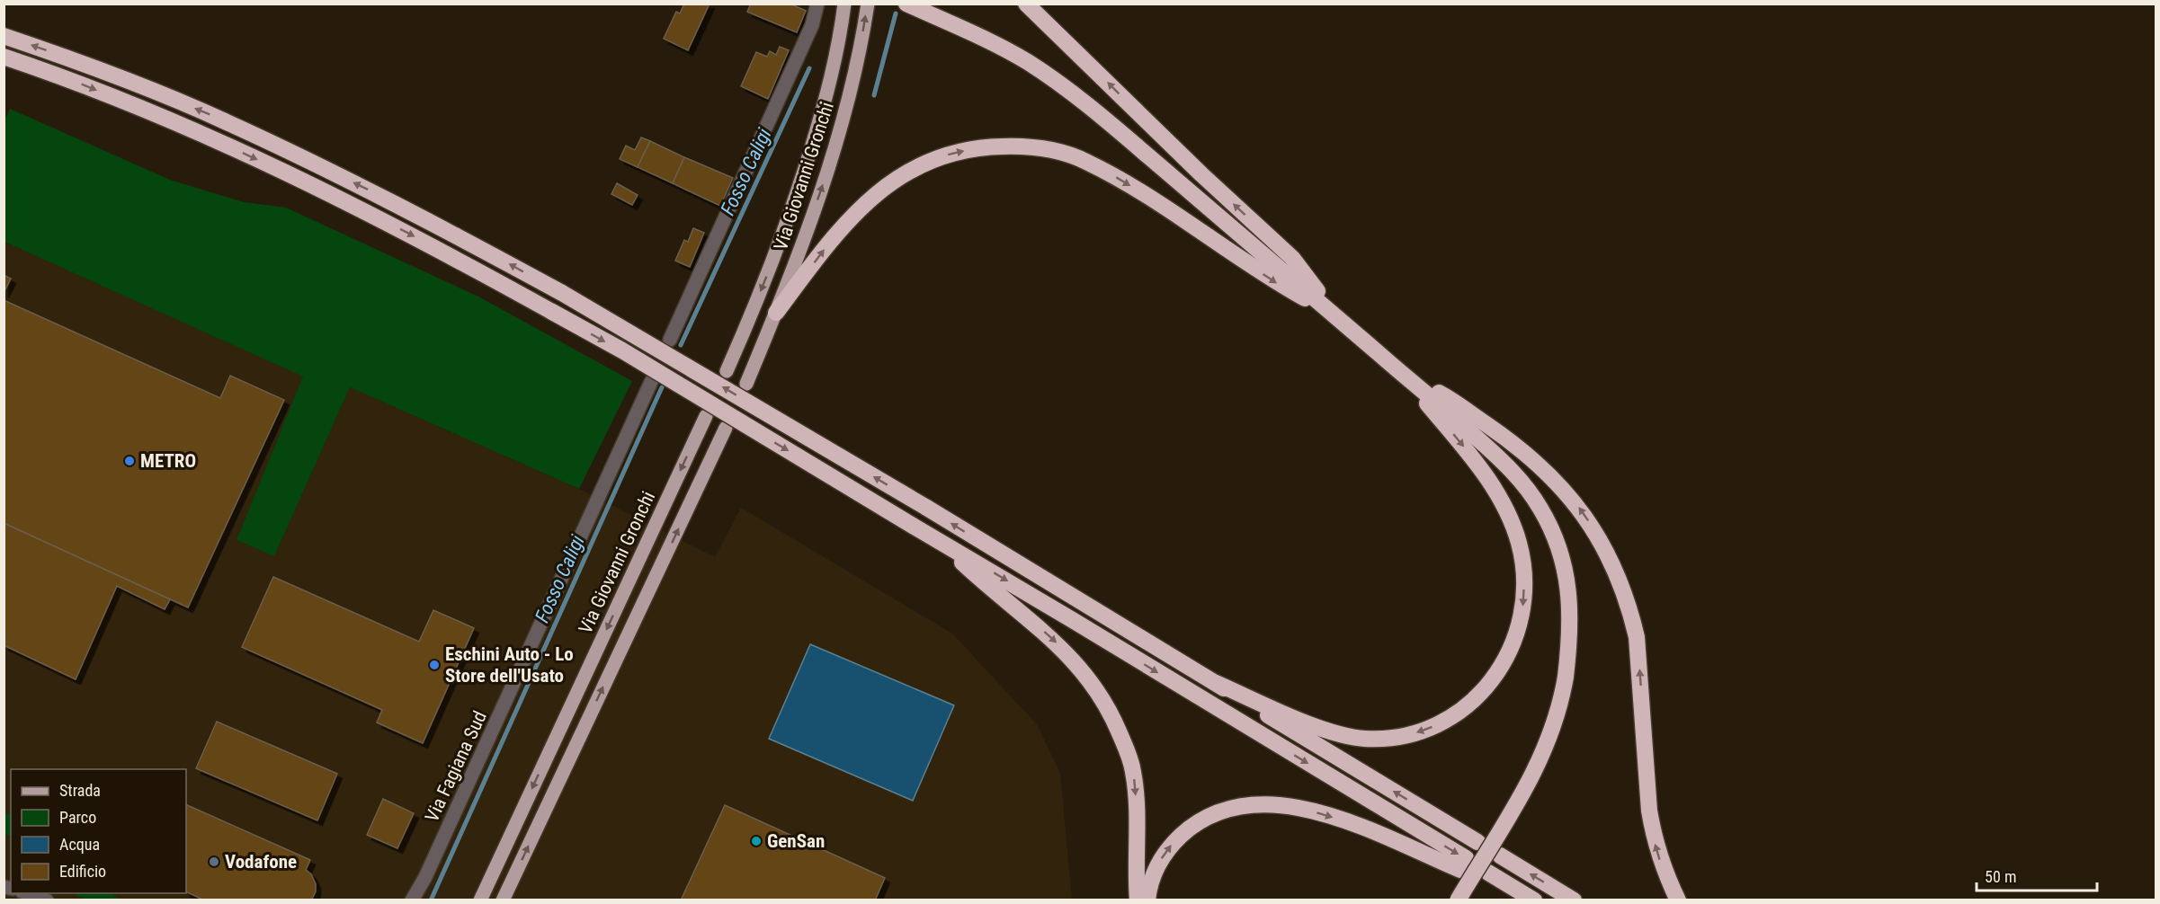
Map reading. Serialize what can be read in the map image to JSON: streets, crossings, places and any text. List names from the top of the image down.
{
  "streets": {
    "main road": ["Via Giovanni Gronchi"],
    "street": ["Via Fagiana Sud"]
  },
  "water": ["Fosso Caligi"],
  "places": [
    "METRO",
    "Eschini Auto - Lo Store dell'Usato",
    "GenSan",
    "Vodafone"
  ],
  "legend": [
    "Strada",
    "Parco",
    "Acqua",
    "Edificio"
  ],
  "scale_bar": "50 m"
}
